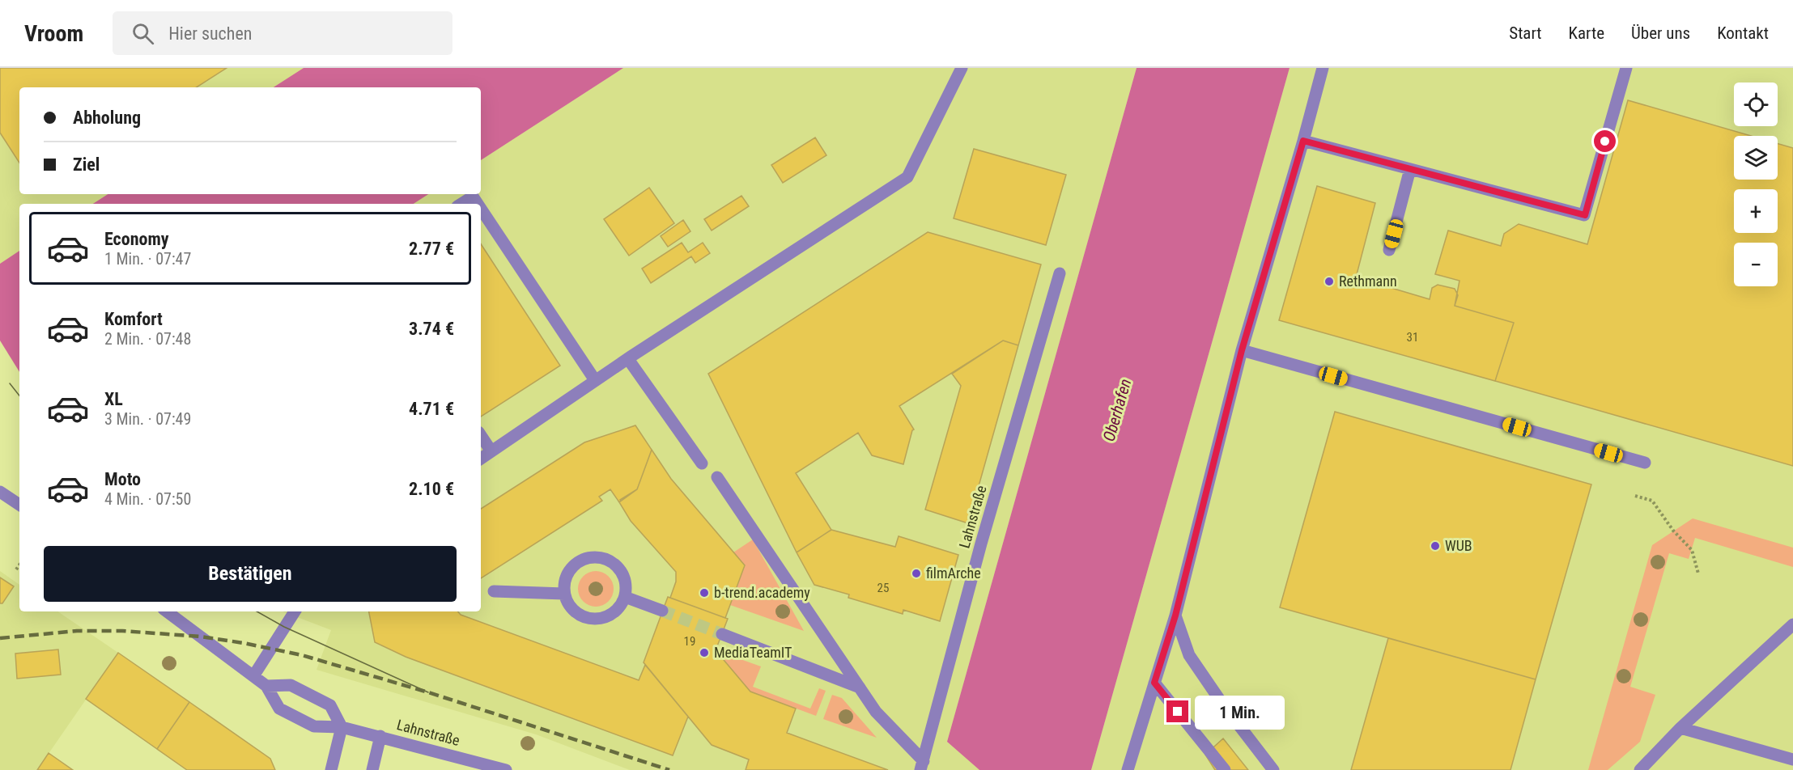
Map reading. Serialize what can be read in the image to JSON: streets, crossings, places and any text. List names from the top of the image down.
{
  "streets": {
    "street": ["Lahnstraße"]
  },
  "water": ["Oberhafen"],
  "places": [
    "Rethmann",
    "WUB",
    "filmArche",
    "b-trend.academy",
    "MediaTeamIT"
  ],
  "house_numbers": ["31", "25", "19"],
  "page": {
    "header": "Vroom",
    "search": "Hier suchen",
    "nav": [
      "Start",
      "Karte",
      "Über uns",
      "Kontakt"
    ],
    "map_buttons": ["+", "−"],
    "banner": ["Abholung", "Ziel"],
    "list": [
      {
        "name": "Economy",
        "note": "1 Min. · 07:47",
        "value": "2.77 €"
      },
      {
        "name": "Komfort",
        "note": "2 Min. · 07:48",
        "value": "3.74 €"
      },
      {
        "name": "XL",
        "note": "3 Min. · 07:49",
        "value": "4.71 €"
      },
      {
        "name": "Moto",
        "note": "4 Min. · 07:50",
        "value": "2.10 €"
      }
    ],
    "buttons": "Bestätigen",
    "bubble": "1 Min."
  }
}
